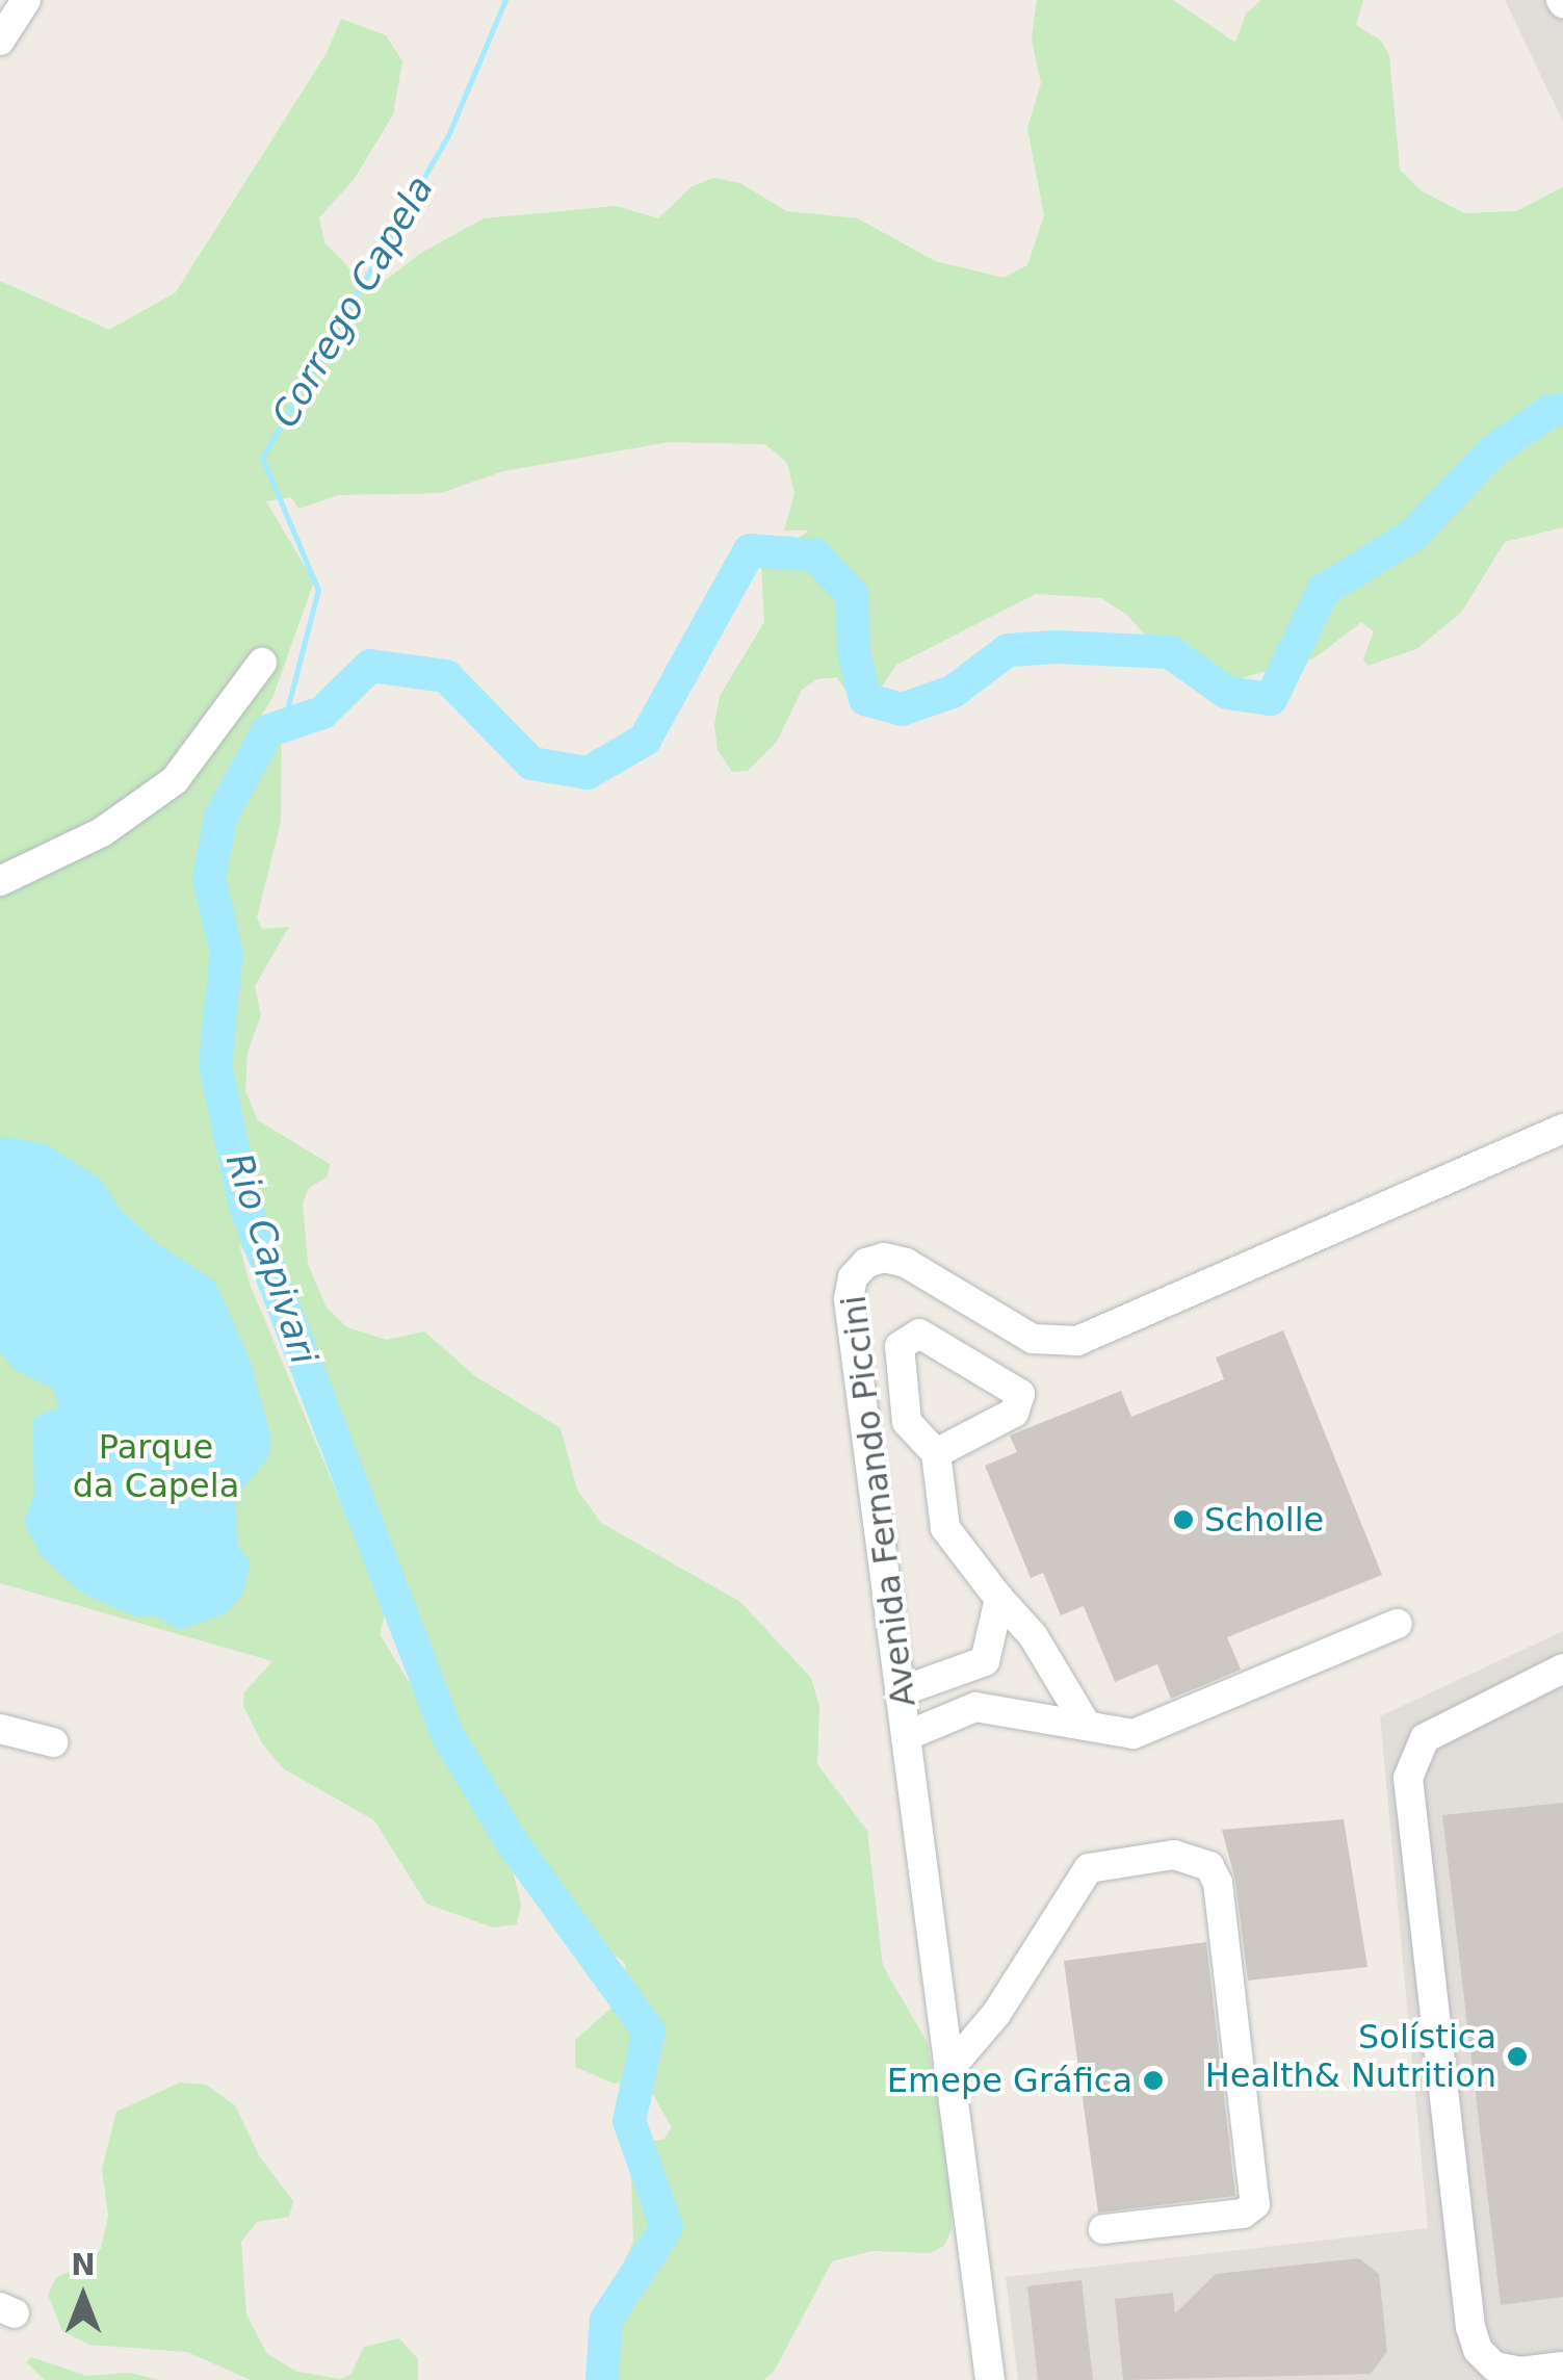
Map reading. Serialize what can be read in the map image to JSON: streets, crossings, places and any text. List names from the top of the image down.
{
  "streets": {
    "street": ["Avenida Fernando Piccini"]
  },
  "water": ["Corrego Capela", "Rio Capivari"],
  "parks": ["Parque da Capela"],
  "places": ["Scholle", "Solística Health& Nutrition", "Emepe Gráfica"],
  "north": "top"
}
